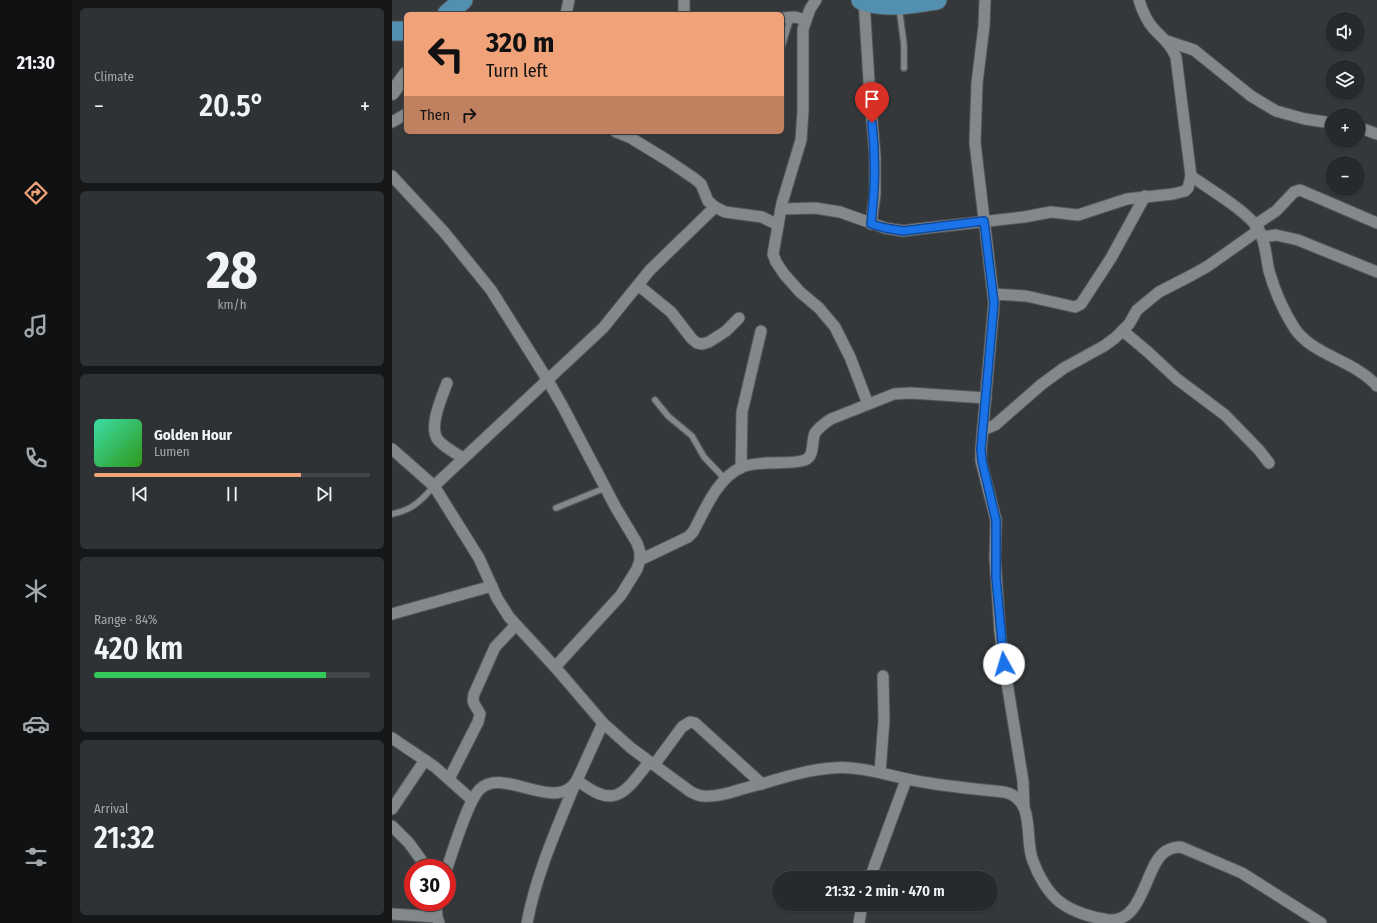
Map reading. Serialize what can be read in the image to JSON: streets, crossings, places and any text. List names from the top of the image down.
{
  "page": {
    "tabs": "21:30",
    "tile": [
      "Climate",
      ["28", "km/h"],
      ["Range · 84%", "420 km"],
      ["Arrival", "21:32"]
    ],
    "map_buttons": ["+", "−"],
    "turn": ["320 m", "Turn left"],
    "heat": ["−", "20.5°", "+"],
    "then": "Then",
    "song": ["Golden Hour", "Lumen"],
    "limit": "30",
    "trip": "21:32 · 2 min · 470 m"
  }
}
